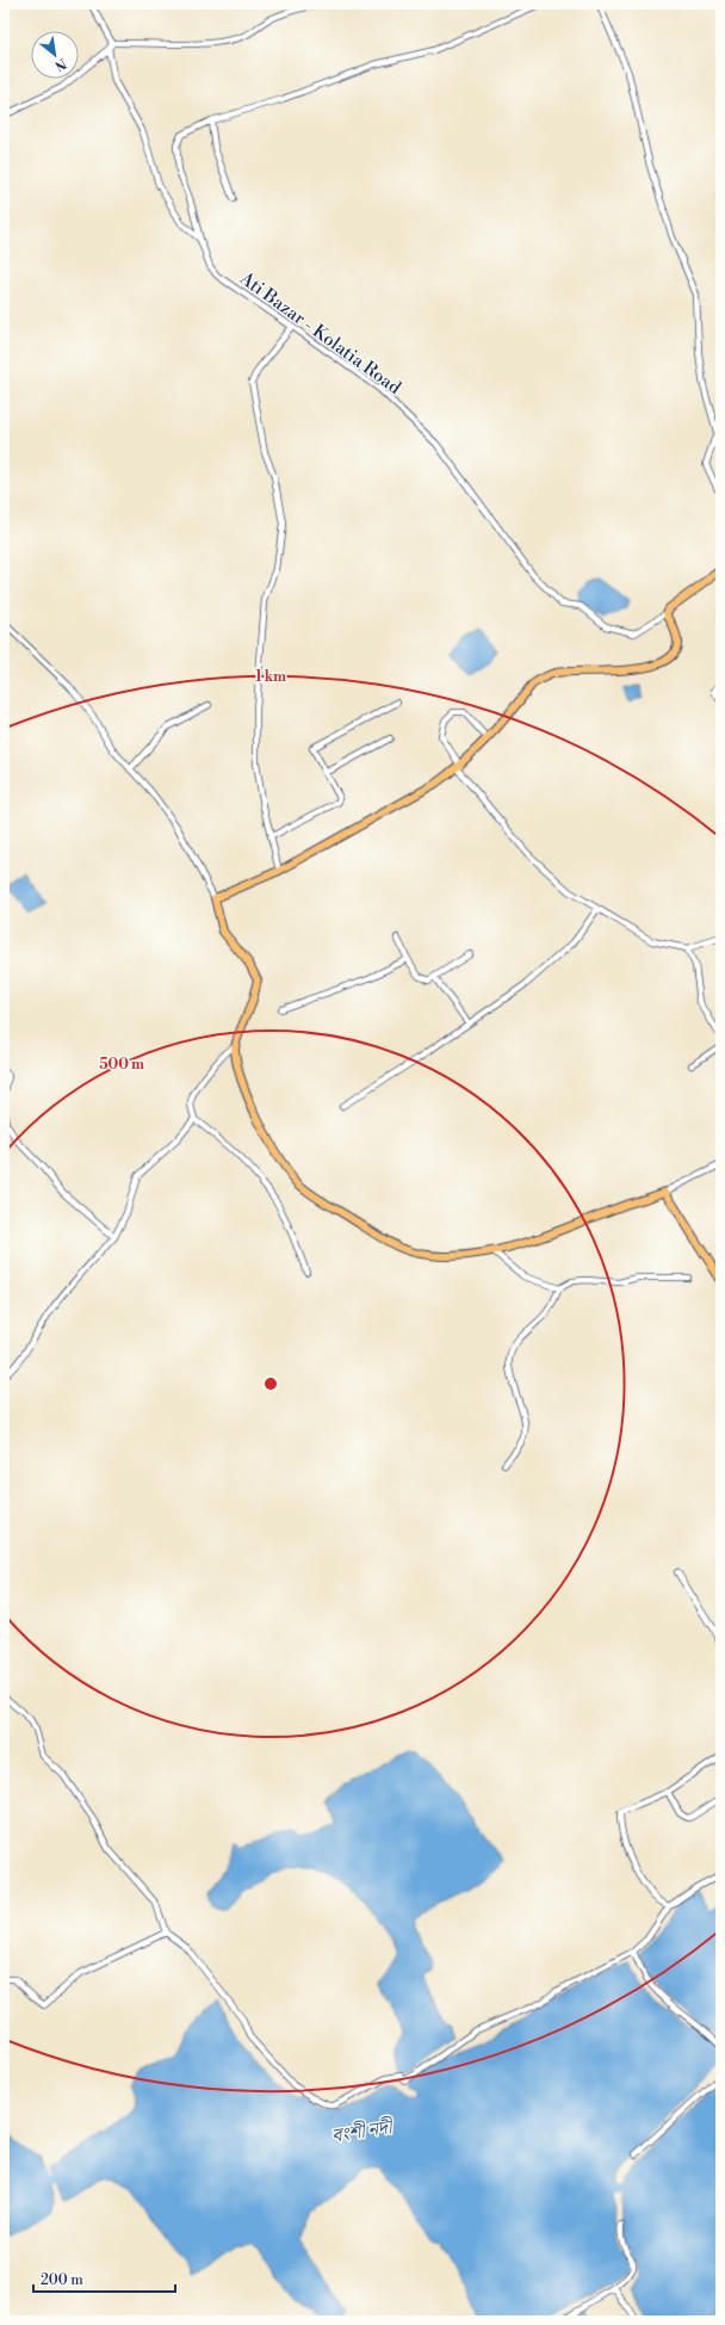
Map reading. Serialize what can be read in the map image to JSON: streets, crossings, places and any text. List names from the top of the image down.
{
  "streets": {
    "street": ["Ati Bazar - Kolatia Road"]
  },
  "water": ["বংশী নদী"],
  "scale_bar": "200 m",
  "north": "bottom right",
  "rings": ["1 km", "500 m"]
}
